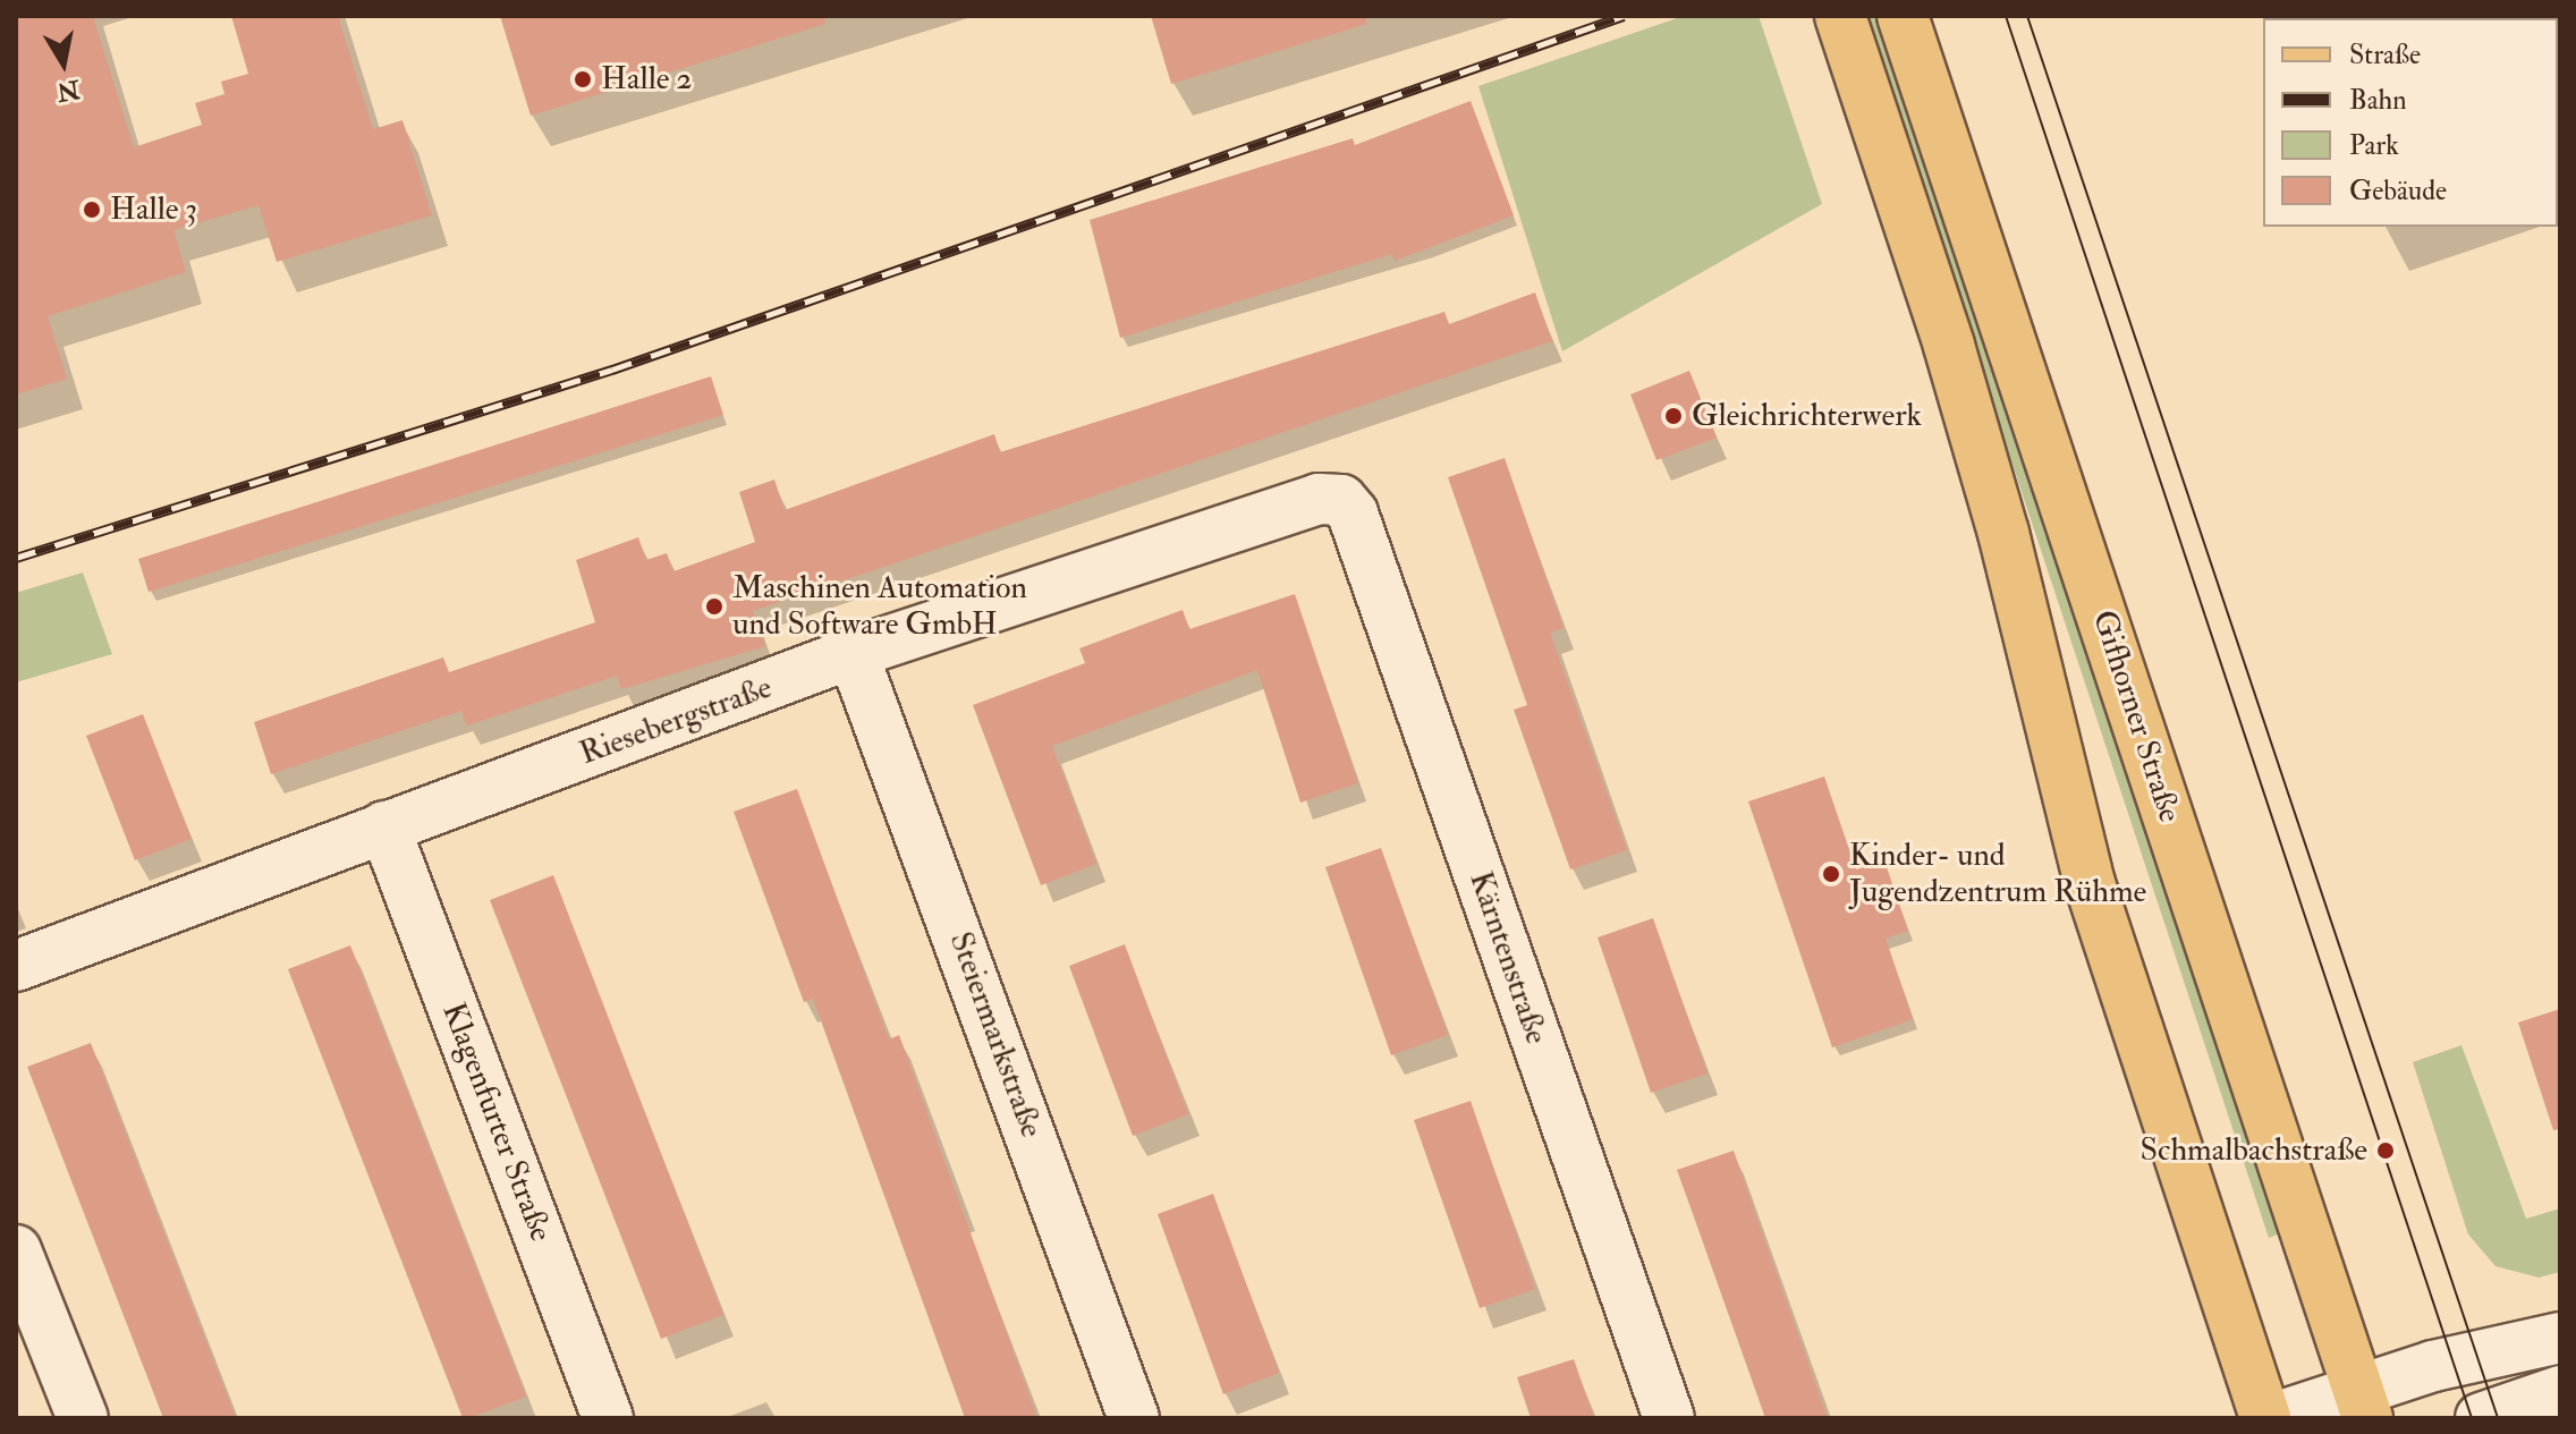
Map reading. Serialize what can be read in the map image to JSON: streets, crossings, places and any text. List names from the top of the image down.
{
  "streets": {
    "main road": ["Gifhorner Straße"],
    "street": [
      "Riesebergstraße",
      "Kärntenstraße",
      "Steiermarkstraße",
      "Klagenfurter Straße"
    ]
  },
  "crossings": [
    ["Riesebergstraße", "Kärntenstraße"],
    ["Riesebergstraße", "Steiermarkstraße"],
    ["Riesebergstraße", "Klagenfurter Straße"]
  ],
  "places": [
    "Halle 2",
    "Halle 3",
    "Gleichrichterwerk",
    "Maschinen Automation und Software GmbH",
    "Kinder- und Jugendzentrum Rühme",
    "Schmalbachstraße"
  ],
  "legend": [
    "Straße",
    "Bahn",
    "Park",
    "Gebäude"
  ],
  "north": "bottom"
}
